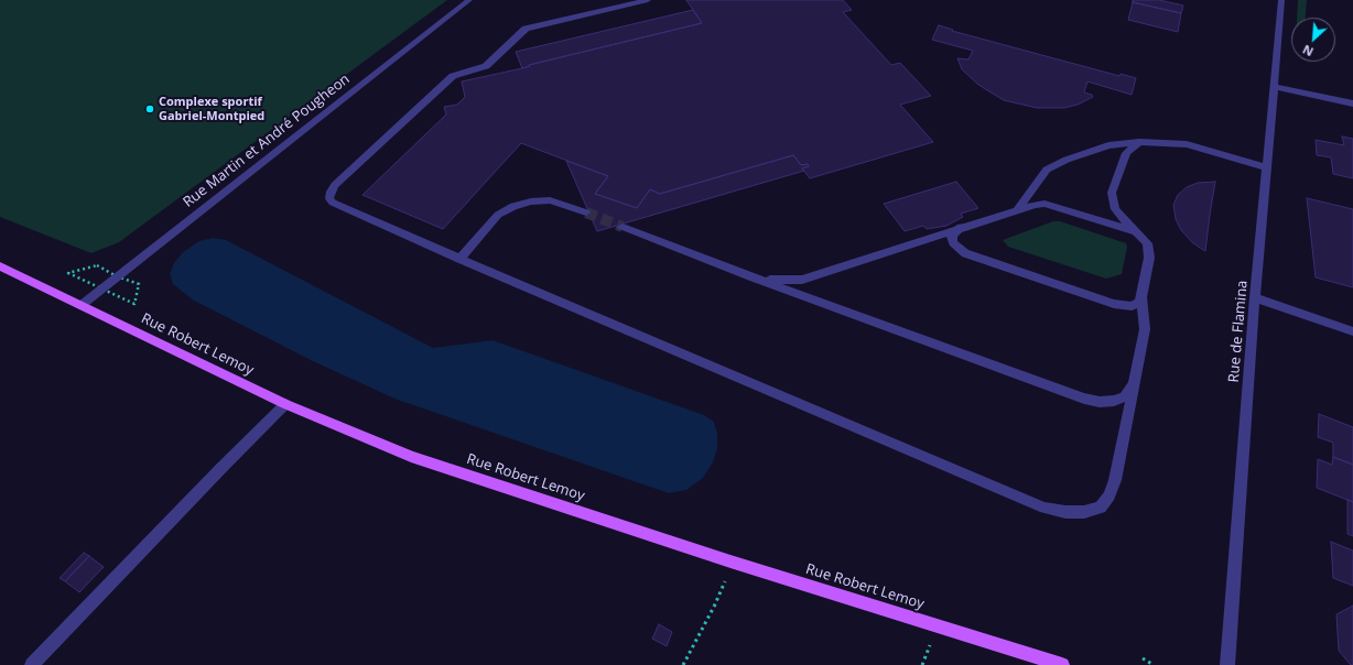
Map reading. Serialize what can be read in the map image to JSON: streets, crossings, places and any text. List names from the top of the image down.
{
  "streets": {
    "main road": ["Rue Robert Lemoy"],
    "street": ["Rue Martin et André Pougheon", "Rue de Flamina"]
  },
  "crossings": [
    ["Rue Martin et André Pougheon", "Rue Robert Lemoy"]
  ],
  "places": ["Complexe sportif Gabriel-Montpied"],
  "north": "bottom left"
}
